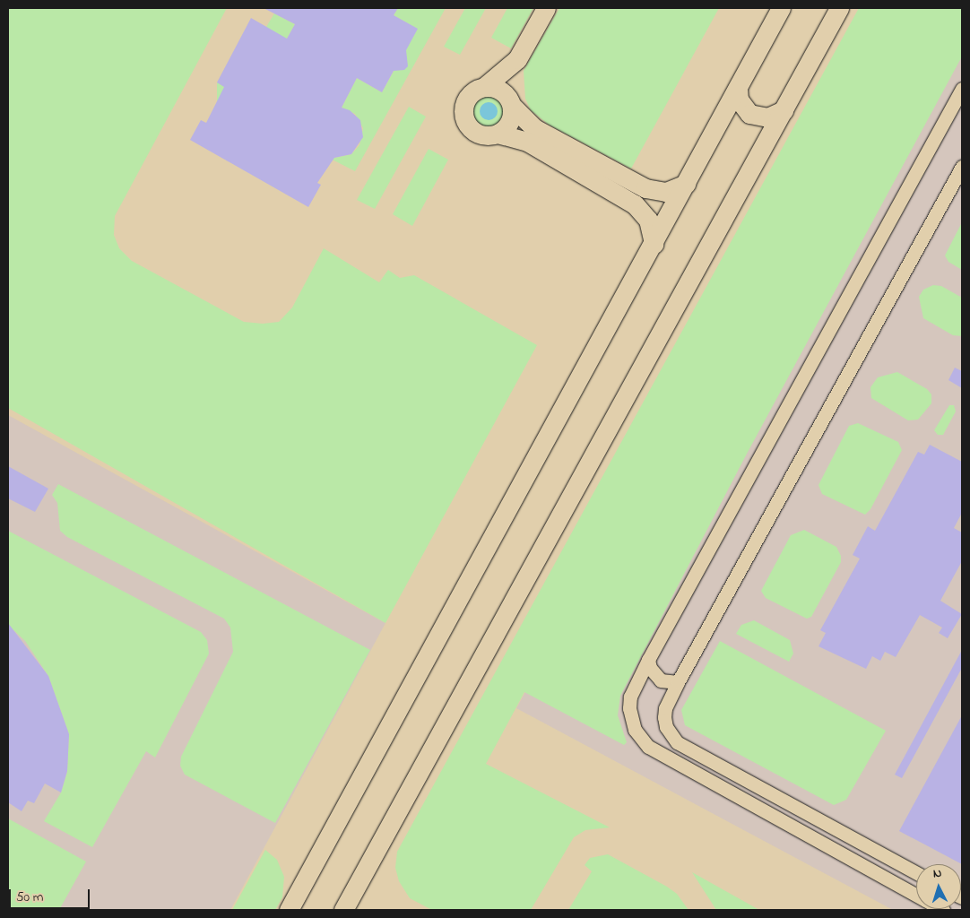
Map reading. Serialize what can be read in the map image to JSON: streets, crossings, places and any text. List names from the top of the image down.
{
  "scale_bar": "50 m",
  "north": "top"
}
